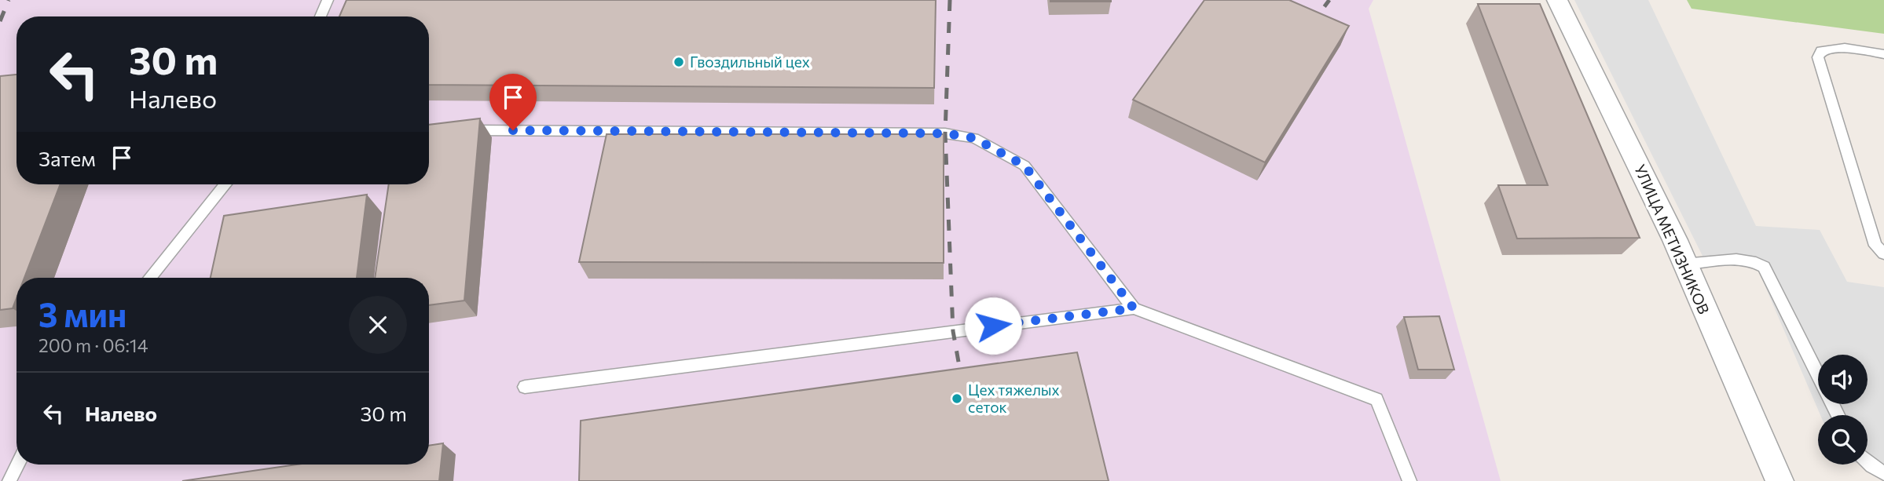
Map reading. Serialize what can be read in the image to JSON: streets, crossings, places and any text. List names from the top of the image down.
{
  "streets": {
    "street": ["УЛИЦА МЕТИЗНИКОВ"]
  },
  "places": ["Гвоздильный цех", "Цех тяжелых сеток"],
  "page": {
    "turn": ["30 m", "Налево"],
    "then": "Затем",
    "heading": ["3 мин", "200 m · 06:14"],
    "list": [
      {
        "name": "Налево",
        "value": "30 m"
      }
    ]
  }
}
